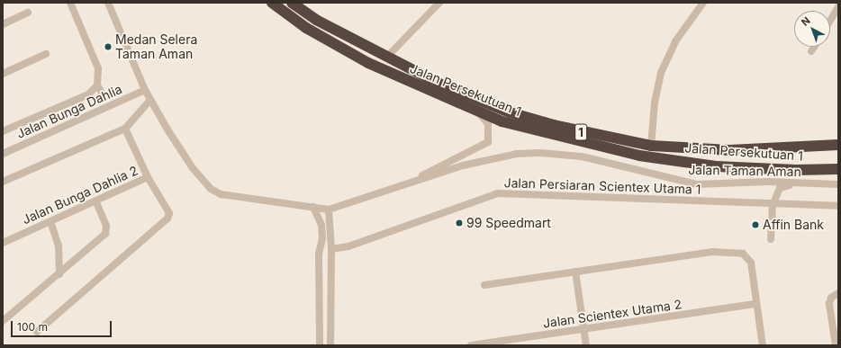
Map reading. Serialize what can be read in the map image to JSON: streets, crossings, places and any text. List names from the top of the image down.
{
  "streets": {
    "highway": ["Jalan Persekutuan 1", "1"],
    "street": [
      "Jalan Bunga Dahlia",
      "Jalan Taman Aman",
      "Jalan Persiaran Scientex Utama 1",
      "Jalan Bunga Dahlia 2",
      "Jalan Scientex Utama 2"
    ]
  },
  "crossings": [
    ["Jalan Persekutuan 1", "Jalan Taman Aman"],
    ["Jalan Bunga Dahlia", "Jalan Taman Aman"]
  ],
  "places": ["Medan Selera Taman Aman", "99 Speedmart", "Affin Bank"],
  "scale_bar": "100 m",
  "north": "top left"
}
